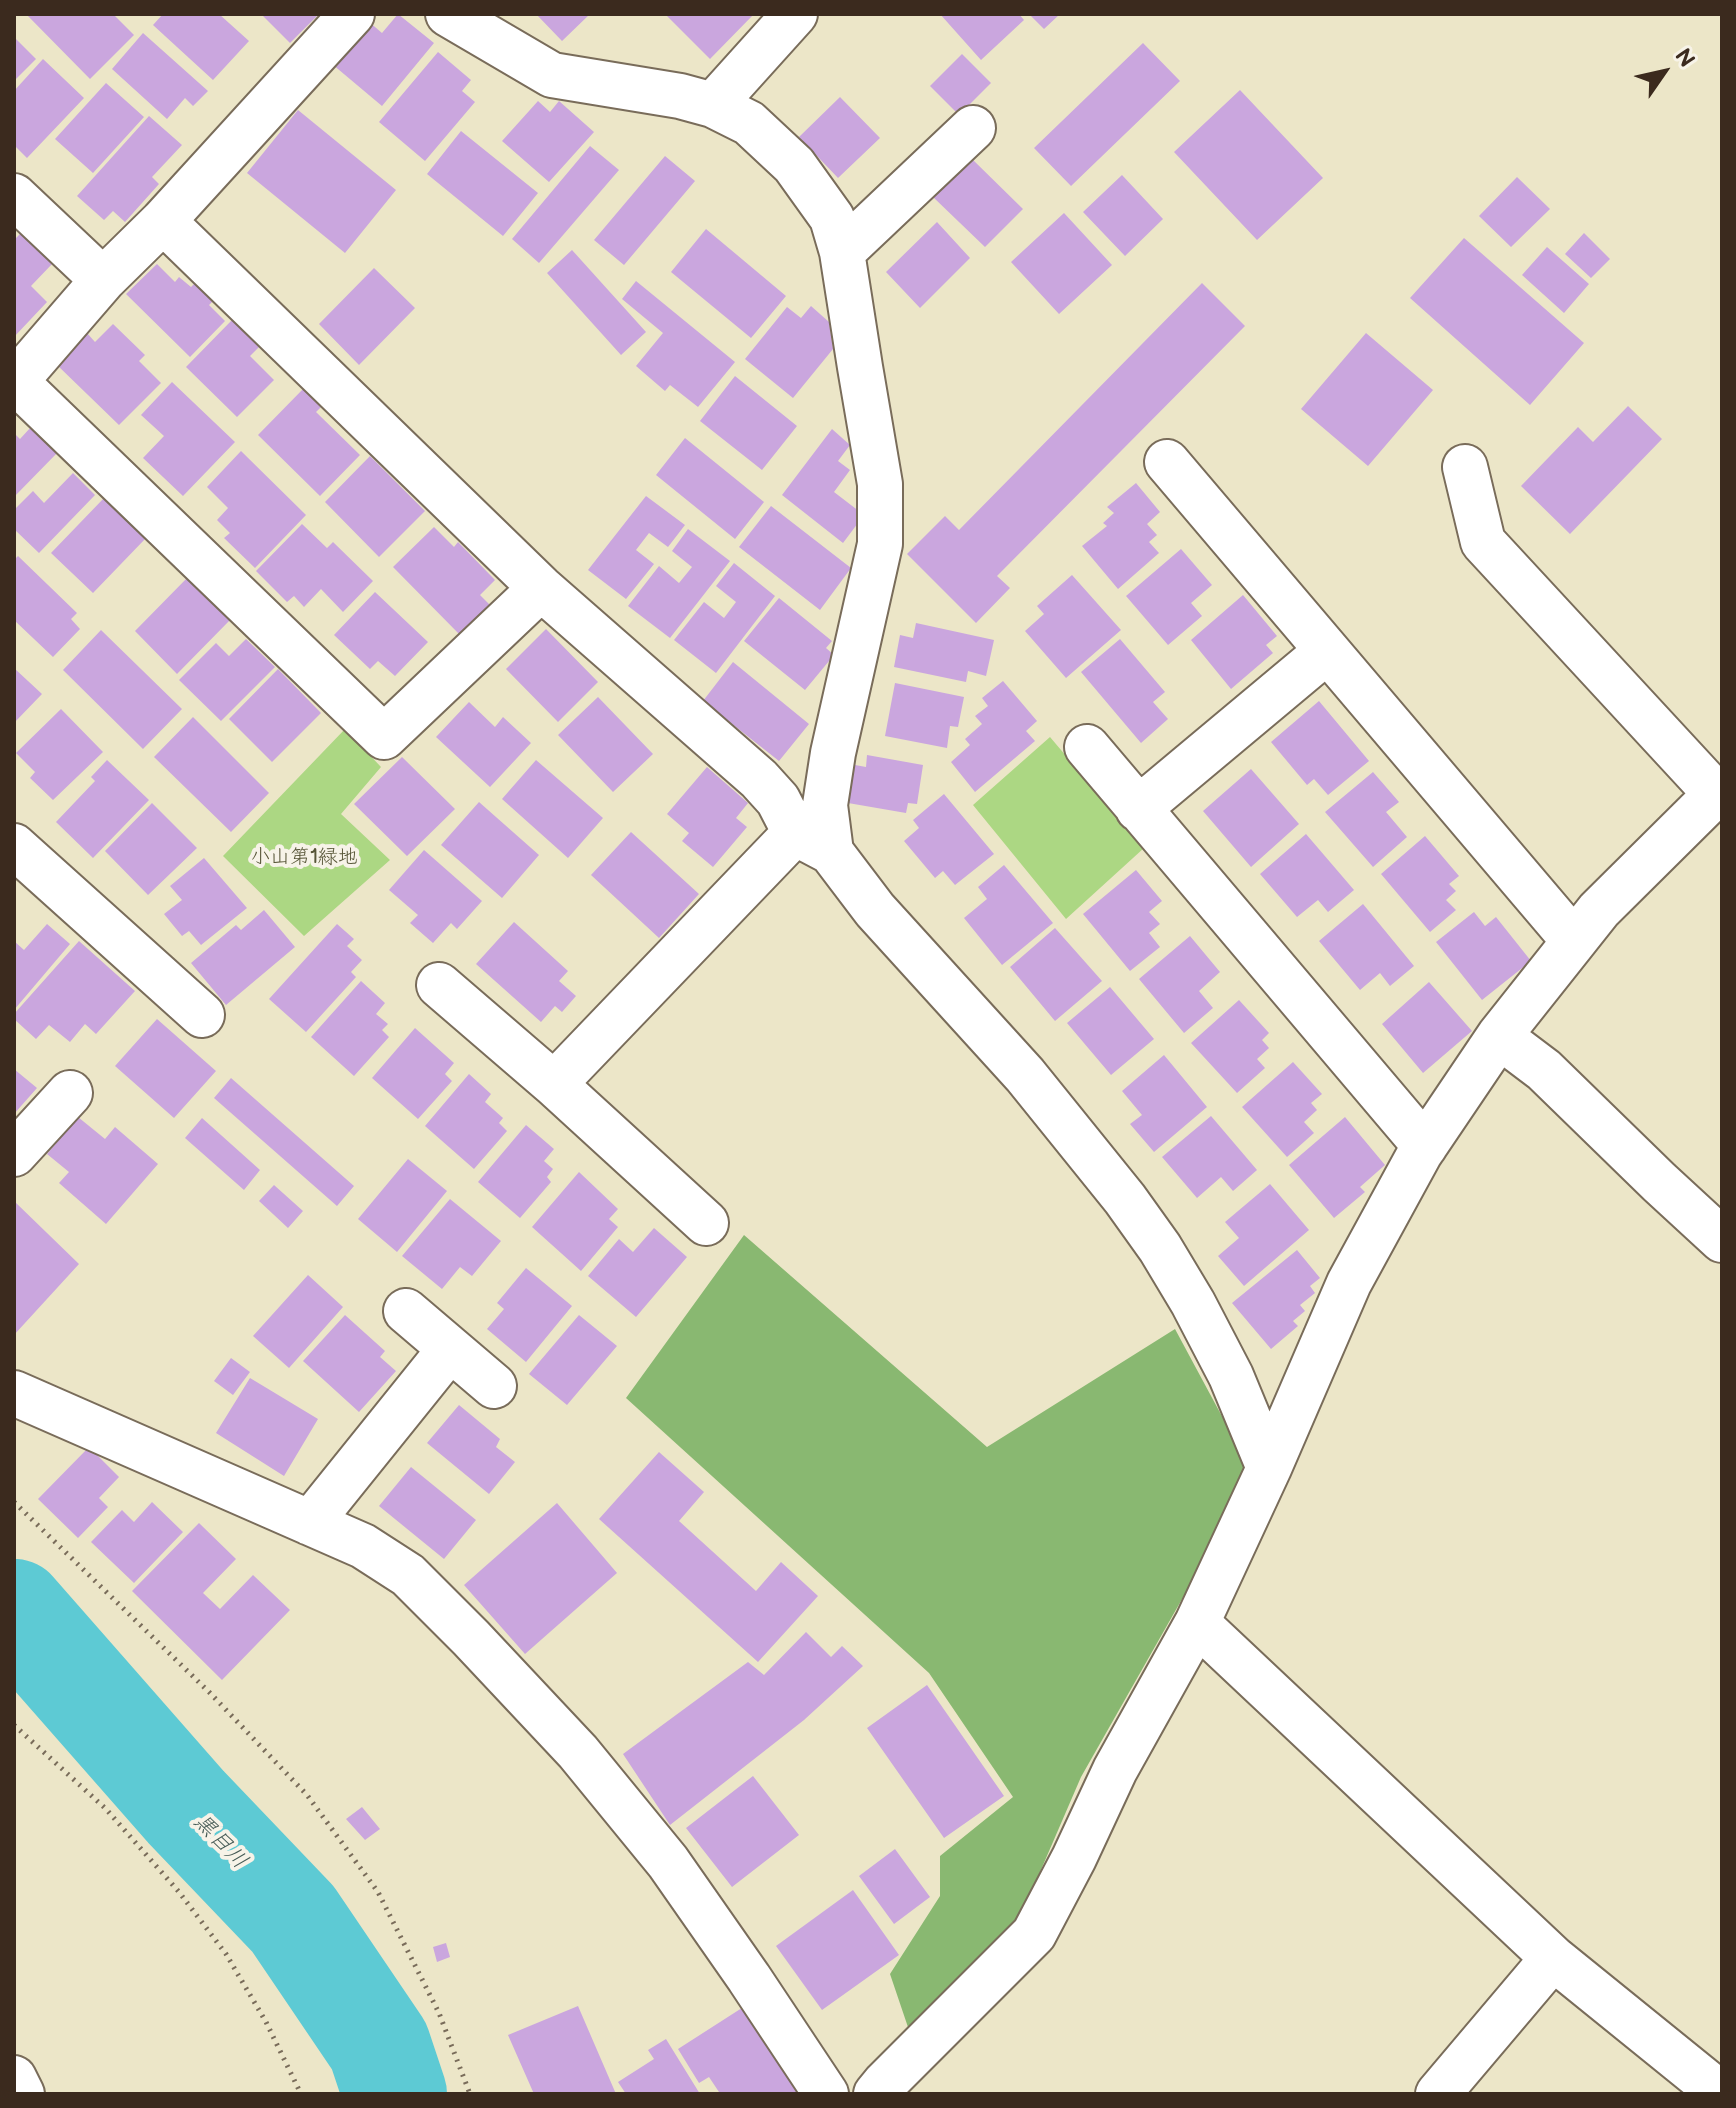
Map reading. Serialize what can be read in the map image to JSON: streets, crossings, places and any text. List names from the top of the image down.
{
  "water": ["黒目川"],
  "parks": ["小山第1緑地"],
  "north": "top right"
}
